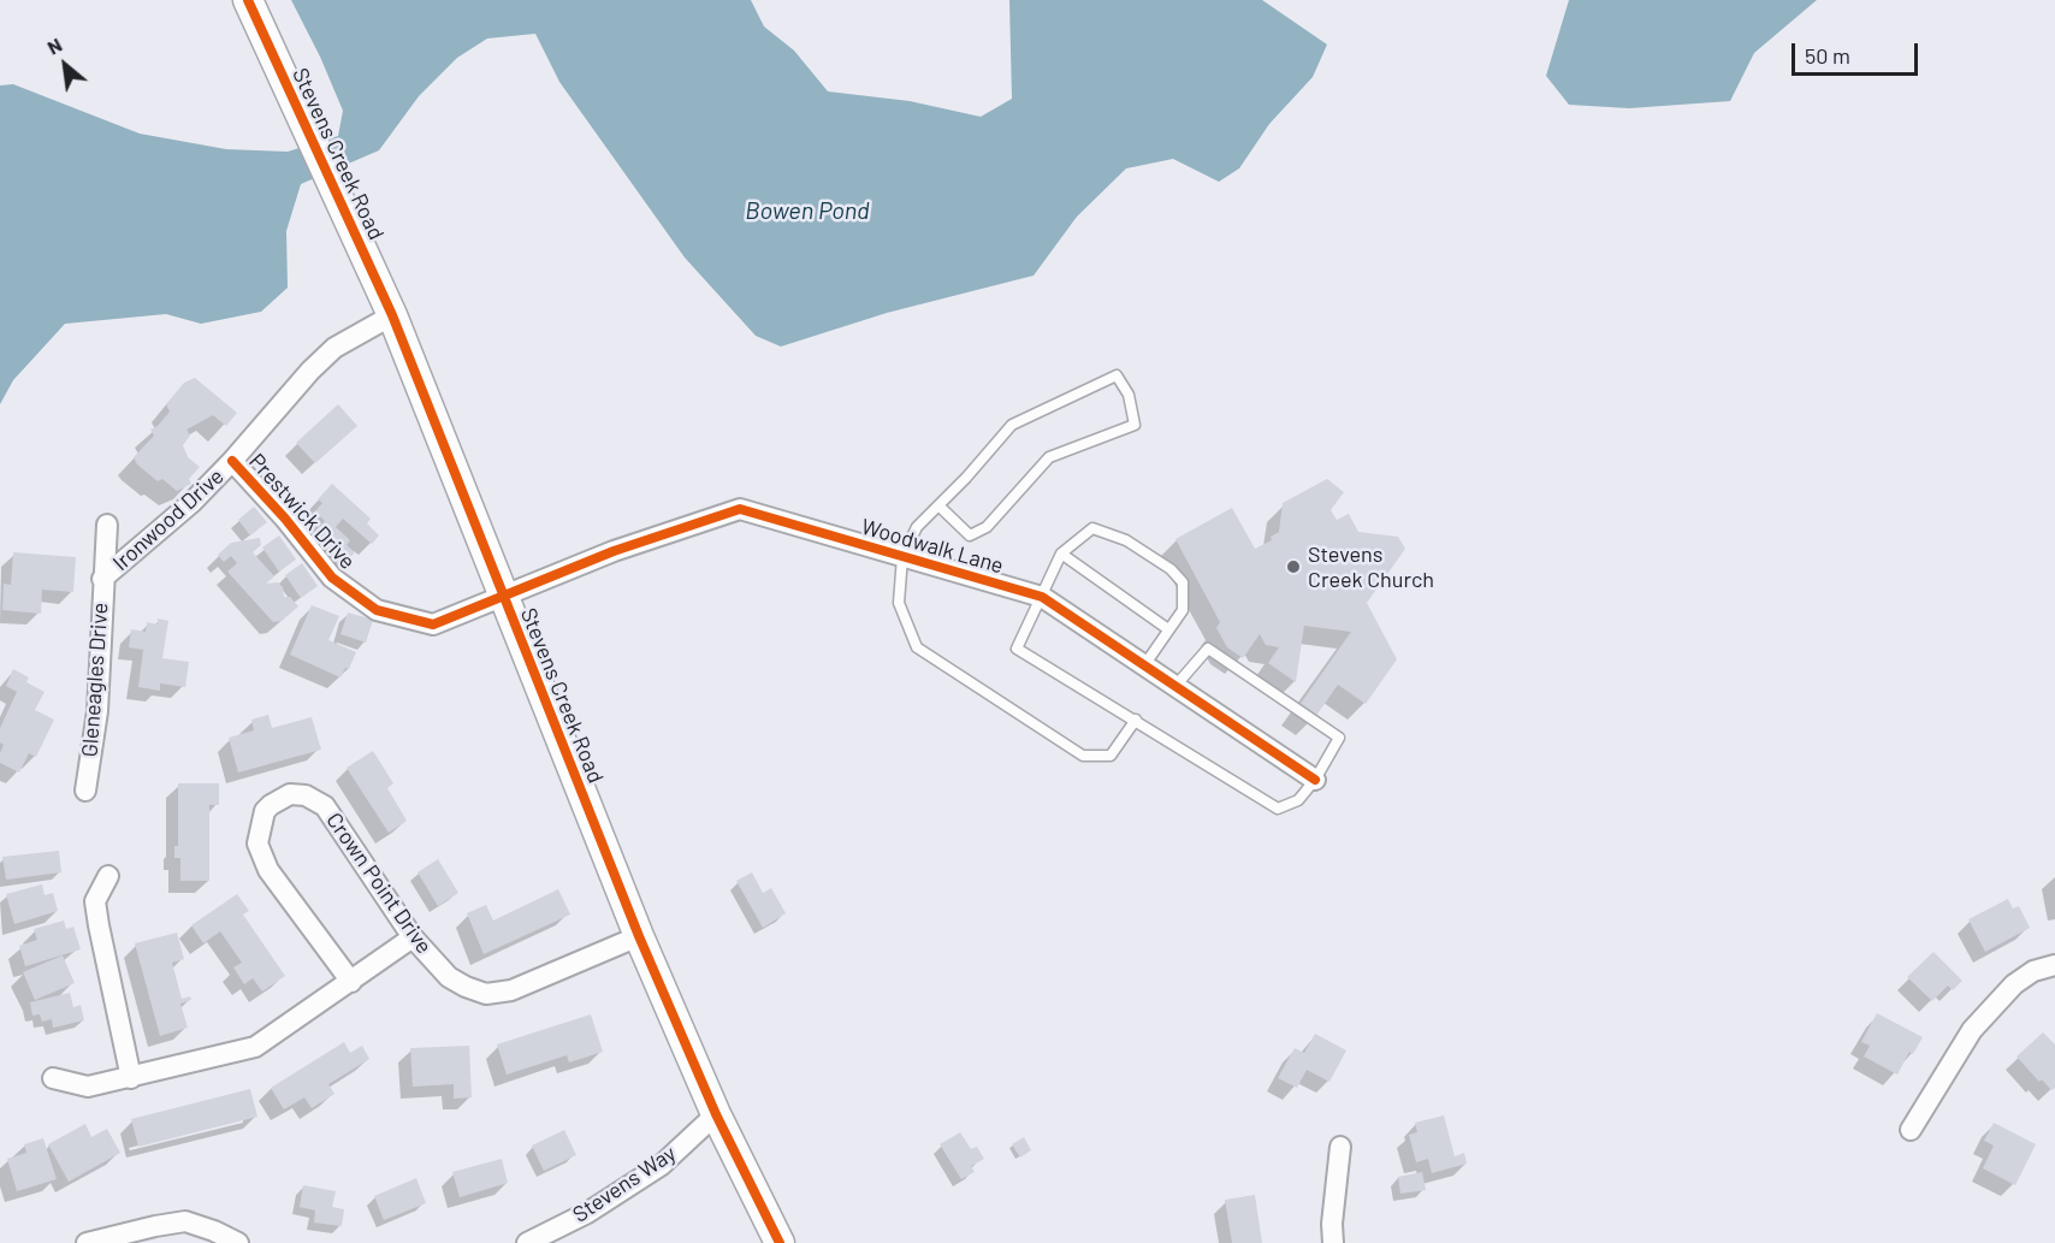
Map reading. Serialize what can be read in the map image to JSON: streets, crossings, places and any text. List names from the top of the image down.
{
  "streets": {
    "street": [
      "Stevens Creek Road",
      "Prestwick Drive",
      "Ironwood Drive",
      "Woodwalk Lane",
      "Gleneagles Drive",
      "Crown Point Drive",
      "Stevens Way"
    ]
  },
  "crossings": [
    ["Stevens Creek Road", "Prestwick Drive"],
    ["Stevens Creek Road", "Ironwood Drive"],
    ["Stevens Creek Road", "Woodwalk Lane"],
    ["Stevens Creek Road", "Crown Point Drive"],
    ["Stevens Creek Road", "Stevens Way"],
    ["Prestwick Drive", "Ironwood Drive"],
    ["Prestwick Drive", "Woodwalk Lane"],
    ["Ironwood Drive", "Gleneagles Drive"]
  ],
  "water": ["Bowen Pond"],
  "places": ["Stevens Creek Church"],
  "scale_bar": "50 m",
  "north": "top left"
}
